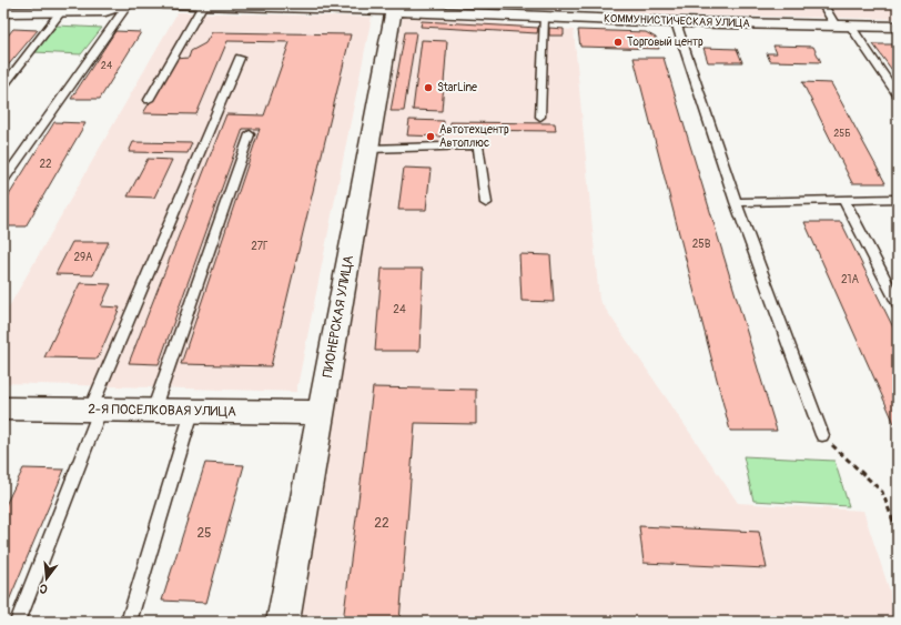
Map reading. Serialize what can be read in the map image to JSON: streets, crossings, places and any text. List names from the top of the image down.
{
  "streets": {
    "street": ["КОММУНИСТИЧЕСКАЯ УЛИЦА", "ПИОНЕРСКАЯ УЛИЦА", "2-Я ПОСЕЛКОВАЯ УЛИЦА"]
  },
  "crossings": [
    ["КОММУНИСТИЧЕСКАЯ УЛИЦА", "ПИОНЕРСКАЯ УЛИЦА"],
    ["ПИОНЕРСКАЯ УЛИЦА", "2-Я ПОСЕЛКОВАЯ УЛИЦА"]
  ],
  "places": ["Торговый центр", "StarLine", "Автотехцентр Автоплюс"],
  "house_numbers": [
    "24",
    "25Б",
    "22",
    "25В",
    "27Г",
    "29А",
    "21А",
    "24",
    "22",
    "25"
  ],
  "north": "bottom"
}
